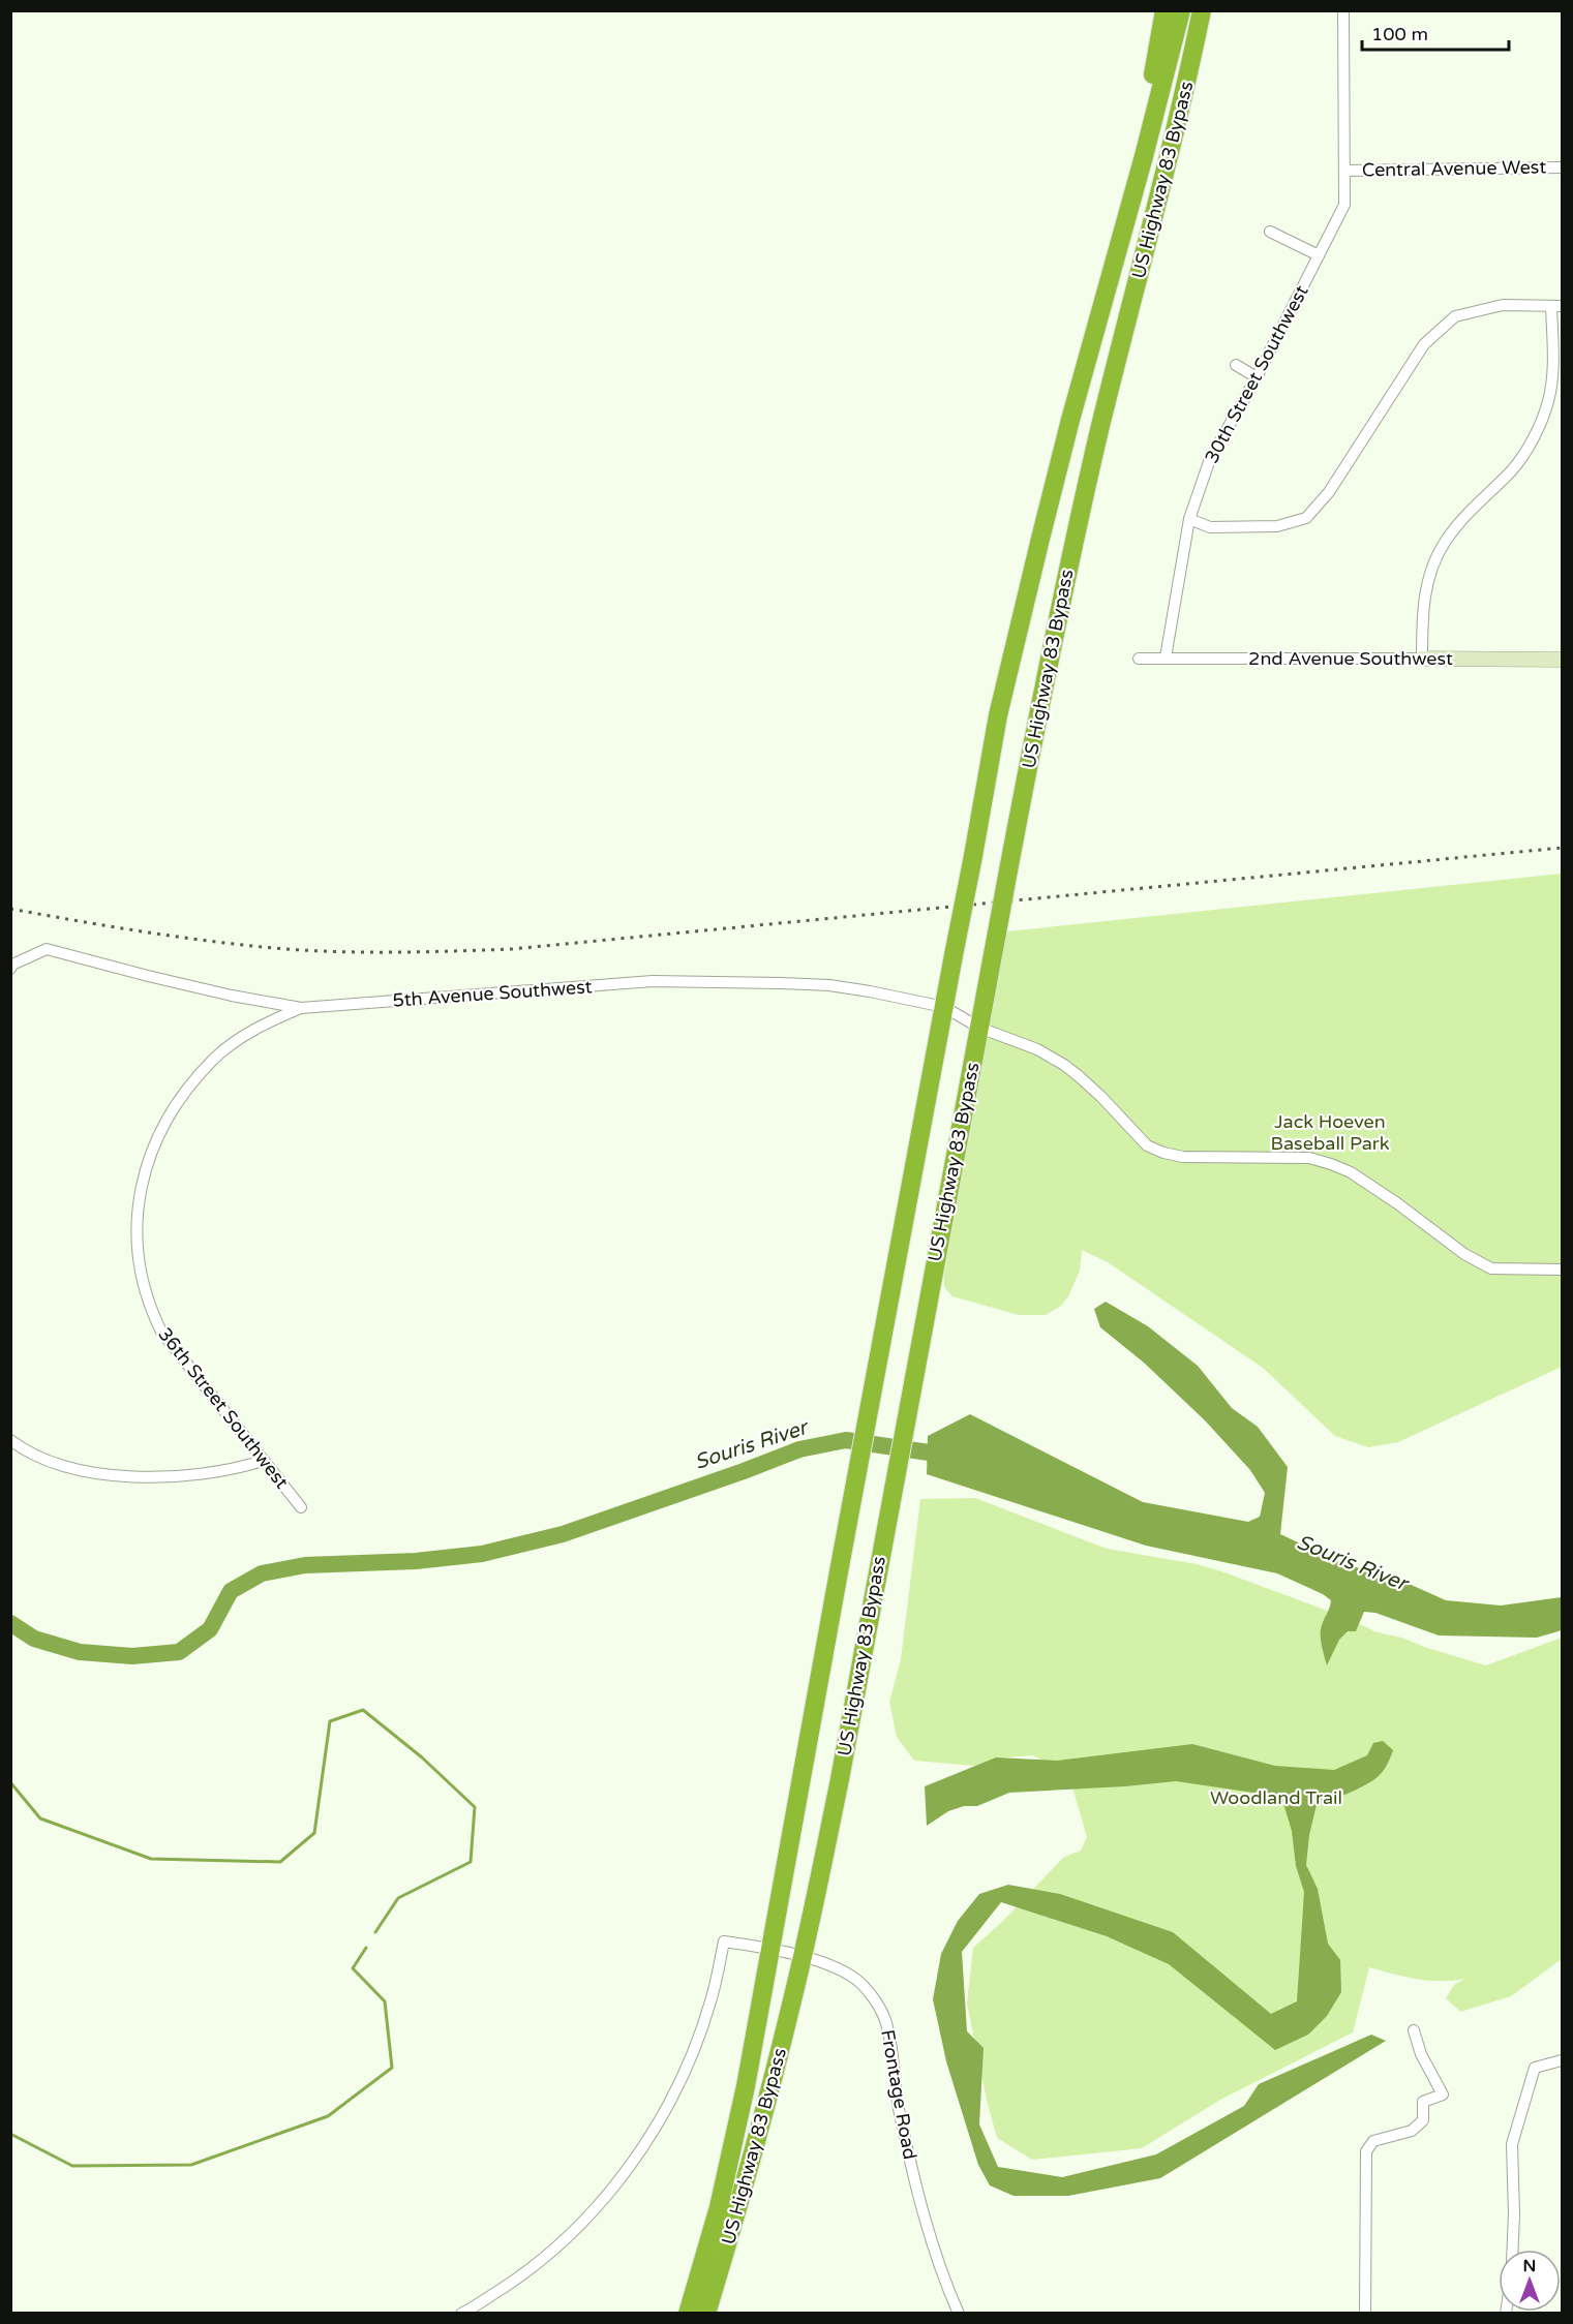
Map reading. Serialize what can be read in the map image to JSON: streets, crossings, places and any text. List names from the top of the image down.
{
  "streets": {
    "highway": ["US Highway 83 Bypass"],
    "street": [
      "Central Avenue West",
      "30th Street Southwest",
      "2nd Avenue Southwest",
      "5th Avenue Southwest",
      "36th Street Southwest",
      "Frontage Road"
    ]
  },
  "crossings": [
    ["Central Avenue West", "30th Street Southwest"],
    ["US Highway 83 Bypass", "5th Avenue Southwest"],
    ["US Highway 83 Bypass", "Frontage Road"],
    ["30th Street Southwest", "2nd Avenue Southwest"],
    ["5th Avenue Southwest", "36th Street Southwest"]
  ],
  "water": ["Souris River"],
  "parks": ["Jack Hoeven Baseball Park", "Woodland Trail"],
  "scale_bar": "100 m",
  "north": "top"
}
